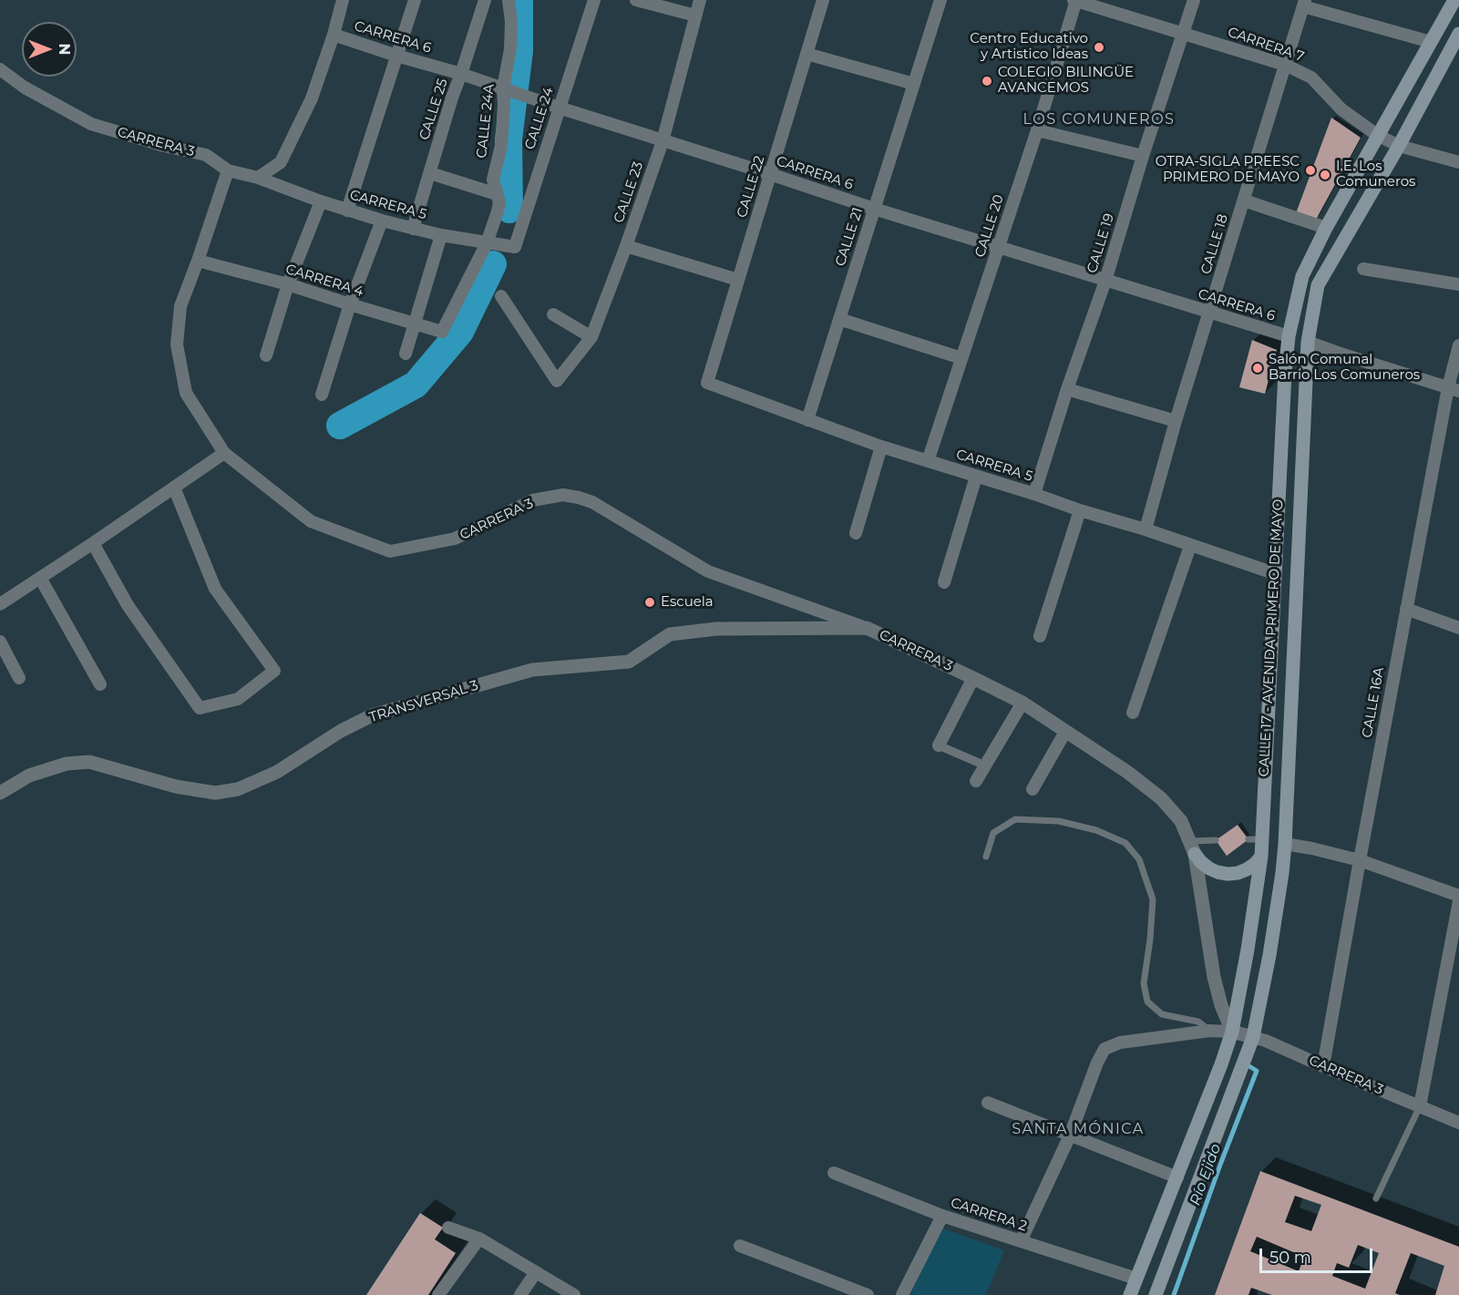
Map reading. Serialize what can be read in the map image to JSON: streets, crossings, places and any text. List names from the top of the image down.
{
  "streets": {
    "main road": ["CALLE 17 - AVENIDA PRIMERO DE MAYO"],
    "street": [
      "CARRERA 6",
      "CARRERA 7",
      "CALLE 25",
      "CALLE 24",
      "CALLE 24A",
      "CARRERA 3",
      "CALLE 22",
      "CALLE 23",
      "CARRERA 5",
      "CALLE 20",
      "CALLE 21",
      "CALLE 19",
      "CALLE 18",
      "CARRERA 4",
      "TRANSVERSAL 3",
      "CALLE 16A",
      "CARRERA 2"
    ]
  },
  "crossings": [
    ["CARRERA 6", "CALLE 25"],
    ["CARRERA 6", "CALLE 24"],
    ["CARRERA 6", "CALLE 24A"],
    ["CARRERA 6", "CALLE 22"],
    ["CARRERA 6", "CALLE 23"],
    ["CARRERA 6", "CALLE 20"],
    ["CARRERA 6", "CALLE 21"],
    ["CARRERA 6", "CALLE 19"],
    ["CARRERA 6", "CALLE 18"],
    ["CARRERA 6", "CALLE 17 - AVENIDA PRIMERO DE MAYO"],
    ["CARRERA 7", "CALLE 20"],
    ["CARRERA 7", "CALLE 19"],
    ["CARRERA 7", "CALLE 18"],
    ["CARRERA 7", "CALLE 17 - AVENIDA PRIMERO DE MAYO"],
    ["CALLE 25", "CARRERA 5"],
    ["CALLE 24", "CARRERA 5"],
    ["CALLE 24A", "CARRERA 5"],
    ["CALLE 24A", "CARRERA 4"],
    ["CARRERA 3", "CARRERA 5"],
    ["CARRERA 3", "CARRERA 4"],
    ["CARRERA 3", "CALLE 17 - AVENIDA PRIMERO DE MAYO"],
    ["CARRERA 3", "TRANSVERSAL 3"],
    ["CARRERA 3", "CALLE 16A"],
    ["CALLE 22", "CARRERA 5"],
    ["CARRERA 5", "CALLE 20"],
    ["CARRERA 5", "CALLE 21"],
    ["CARRERA 5", "CALLE 19"],
    ["CARRERA 5", "CALLE 18"],
    ["CARRERA 5", "CARRERA 4"],
    ["CARRERA 5", "CALLE 17 - AVENIDA PRIMERO DE MAYO"],
    ["CALLE 17 - AVENIDA PRIMERO DE MAYO", "CARRERA 2"]
  ],
  "districts": ["LOS COMUNEROS", "SANTA MÓNICA"],
  "water": ["Río Ejido"],
  "places": [
    "Centro Educativo y Artistico Ideas",
    "COLEGIO BILINGÜE AVANCEMOS",
    "OTRA-SIGLA PREESC PRIMERO DE MAYO",
    "I.E. Los Comuneros",
    "Salón Comunal Barrio Los Comuneros",
    "Escuela"
  ],
  "scale_bar": "50 m",
  "north": "right"
}
